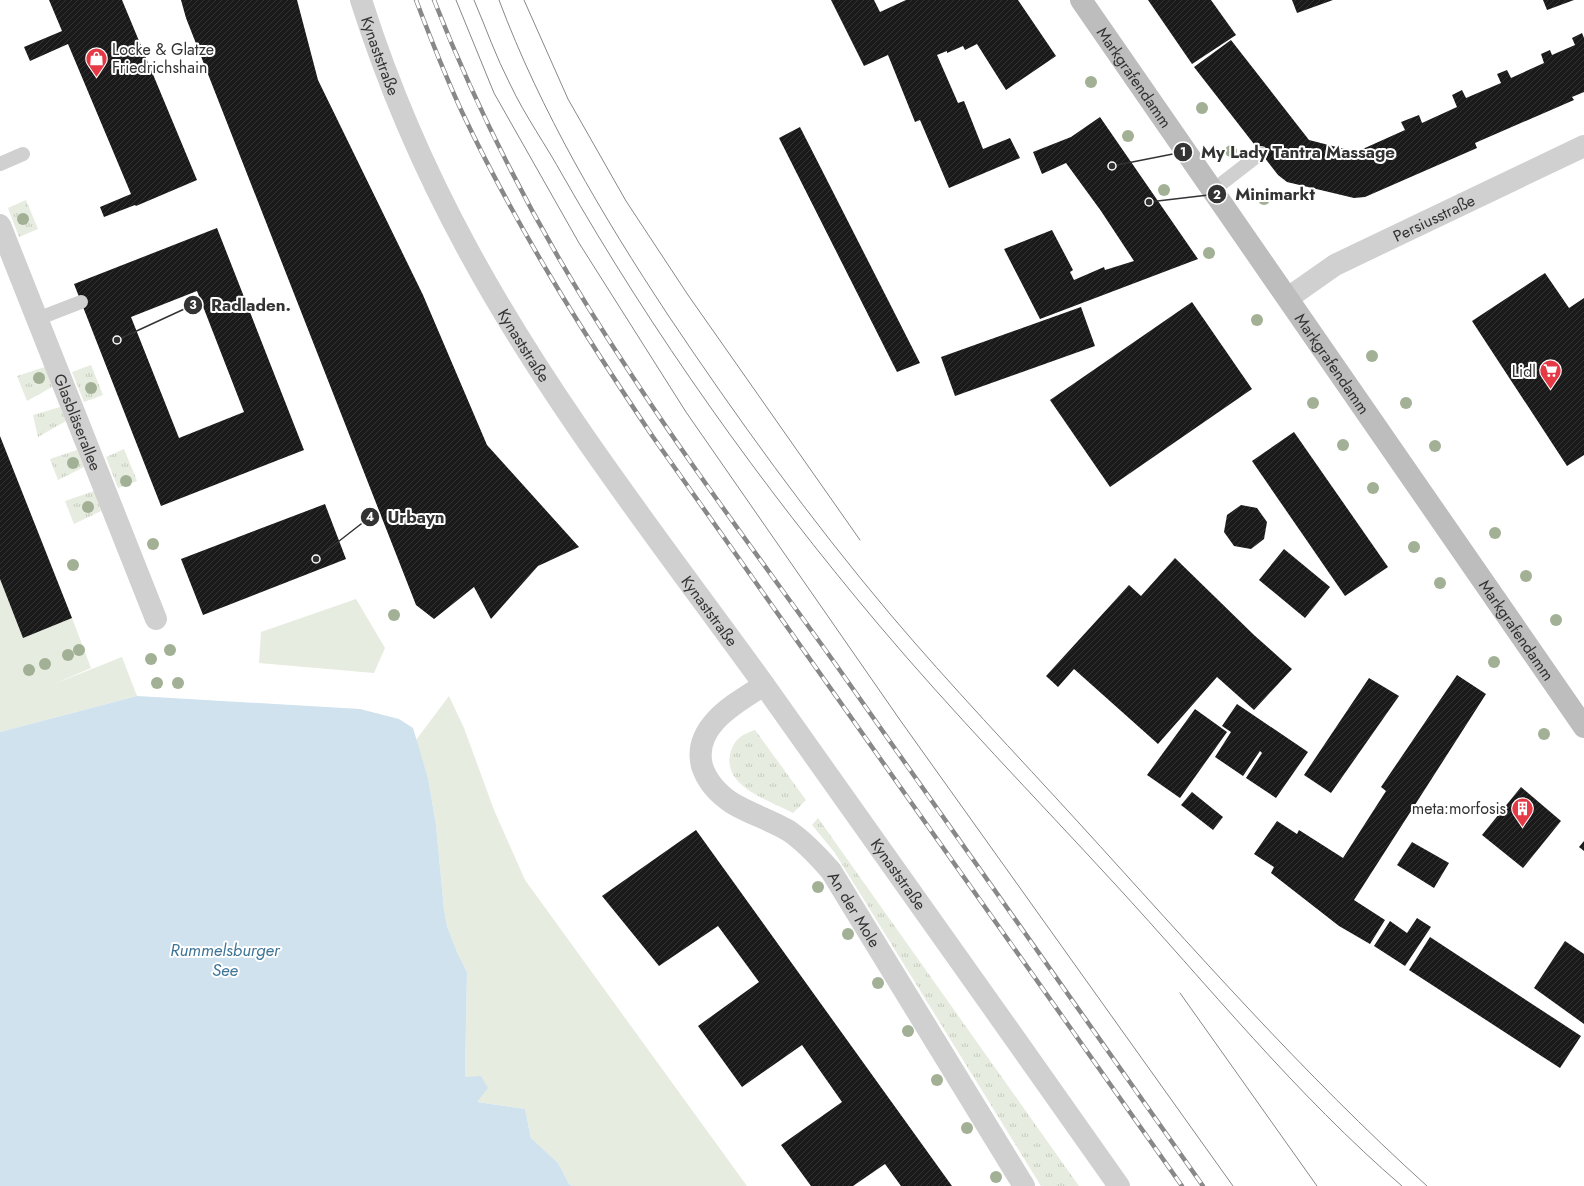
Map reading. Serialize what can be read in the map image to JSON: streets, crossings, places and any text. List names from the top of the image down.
{
  "streets": {
    "main road": ["Markgrafendamm"],
    "street": [
      "Kynaststraße",
      "Persiusstraße",
      "Glasbläserallee",
      "An der Mole"
    ]
  },
  "crossings": [
    ["Kynaststraße", "An der Mole"],
    ["Markgrafendamm", "Persiusstraße"]
  ],
  "water": ["Rummelsburger See"],
  "places": {
    "shop": ["Locke & Glatze Friedrichshain"],
    "other": [
      "My Lady Tantra Massage",
      "Minimarkt",
      "Radladen.",
      "Urbayn"
    ],
    "supermarket": ["Lidl"],
    "building": ["meta:morfosis"]
  }
}
